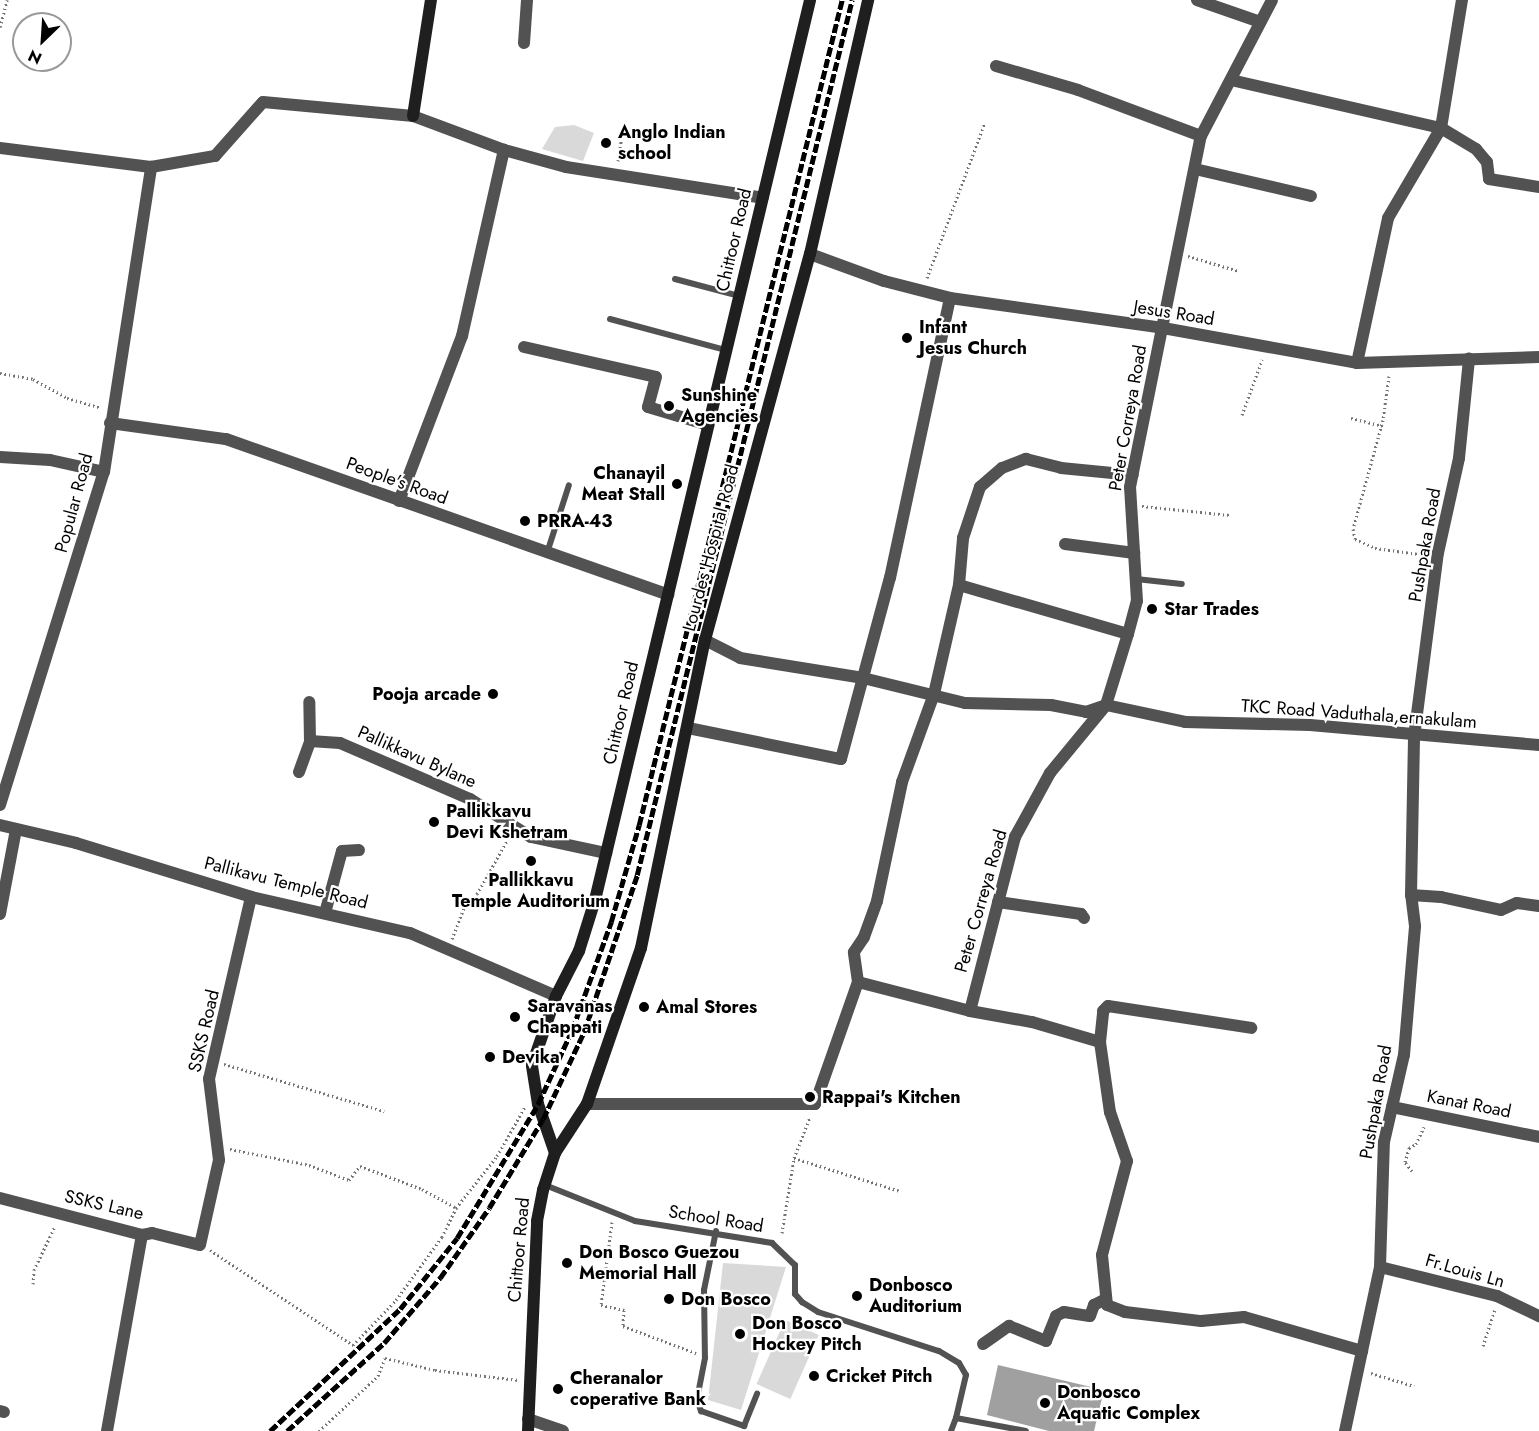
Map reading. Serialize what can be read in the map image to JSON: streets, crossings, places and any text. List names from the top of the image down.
{
  "streets": {
    "main road": ["Chittoor Road", "Lourdes Hospital Road"],
    "street": [
      "Jesus Road",
      "Peter Correya Road",
      "People's Road",
      "Popular Road",
      "Pushpaka Road",
      "TKC Road Vaduthala,ernakulam",
      "Pallikkavu Bylane",
      "Pallikavu Temple Road",
      "SSKS Road",
      "Kanat Road",
      "SSKS Lane",
      "Fr.Louis Ln"
    ],
    "lane": ["School Road"]
  },
  "crossings": [
    ["Chittoor Road", "People's Road"],
    ["Chittoor Road", "Pallikkavu Bylane"],
    ["Chittoor Road", "Pallikavu Temple Road"],
    ["Chittoor Road", "School Road"],
    ["Jesus Road", "Peter Correya Road"],
    ["Jesus Road", "Pushpaka Road"],
    ["Jesus Road", "Lourdes Hospital Road"],
    ["Peter Correya Road", "TKC Road Vaduthala,ernakulam"],
    ["People's Road", "Popular Road"],
    ["Pushpaka Road", "TKC Road Vaduthala,ernakulam"],
    ["Pushpaka Road", "Kanat Road"],
    ["Pushpaka Road", "Fr.Louis Ln"],
    ["Pallikavu Temple Road", "SSKS Road"],
    ["SSKS Road", "SSKS Lane"]
  ],
  "places": [
    "Anglo Indian school",
    "Infant Jesus Church",
    "Sunshine Agencies",
    "Chanayil Meat Stall",
    "PRRA-43",
    "Star Trades",
    "Pooja arcade",
    "Pallikkavu Devi Kshetram",
    "Pallikkavu Temple Auditorium",
    "Amal Stores",
    "Saravanas Chappati",
    "Devika",
    "Rappai's Kitchen",
    "Don Bosco Guezou Memorial Hall",
    "Donbosco Auditorium",
    "Don Bosco",
    "Don Bosco Hockey Pitch",
    "Cricket Pitch",
    "Cheranalor coperative Bank",
    "Donbosco Aquatic Complex"
  ],
  "north": "bottom left"
}
